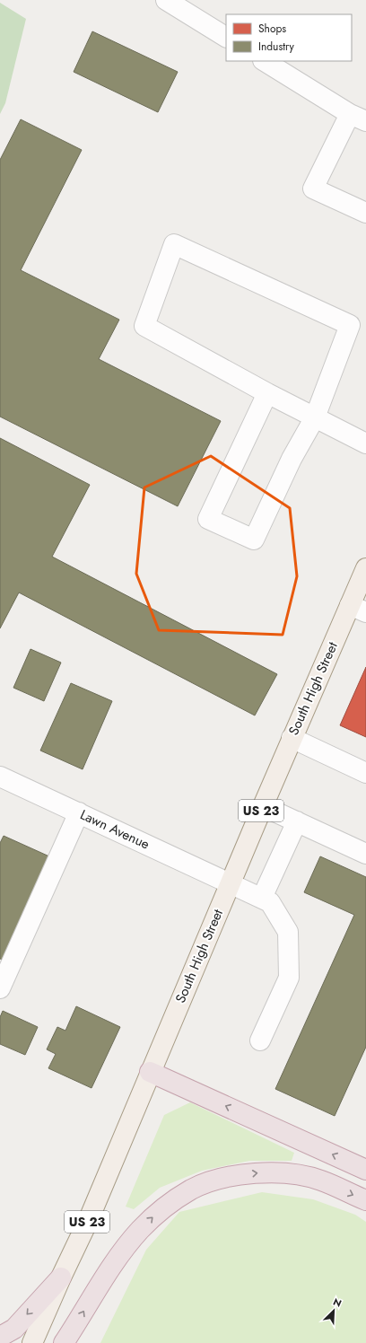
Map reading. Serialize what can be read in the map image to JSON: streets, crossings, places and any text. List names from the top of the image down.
{
  "streets": {
    "main road": ["South High Street", "US 23"],
    "street": ["Lawn Avenue"]
  },
  "crossings": [
    ["South High Street", "Lawn Avenue"]
  ],
  "legend": ["Shops", "Industry"],
  "north": "top right"
}
